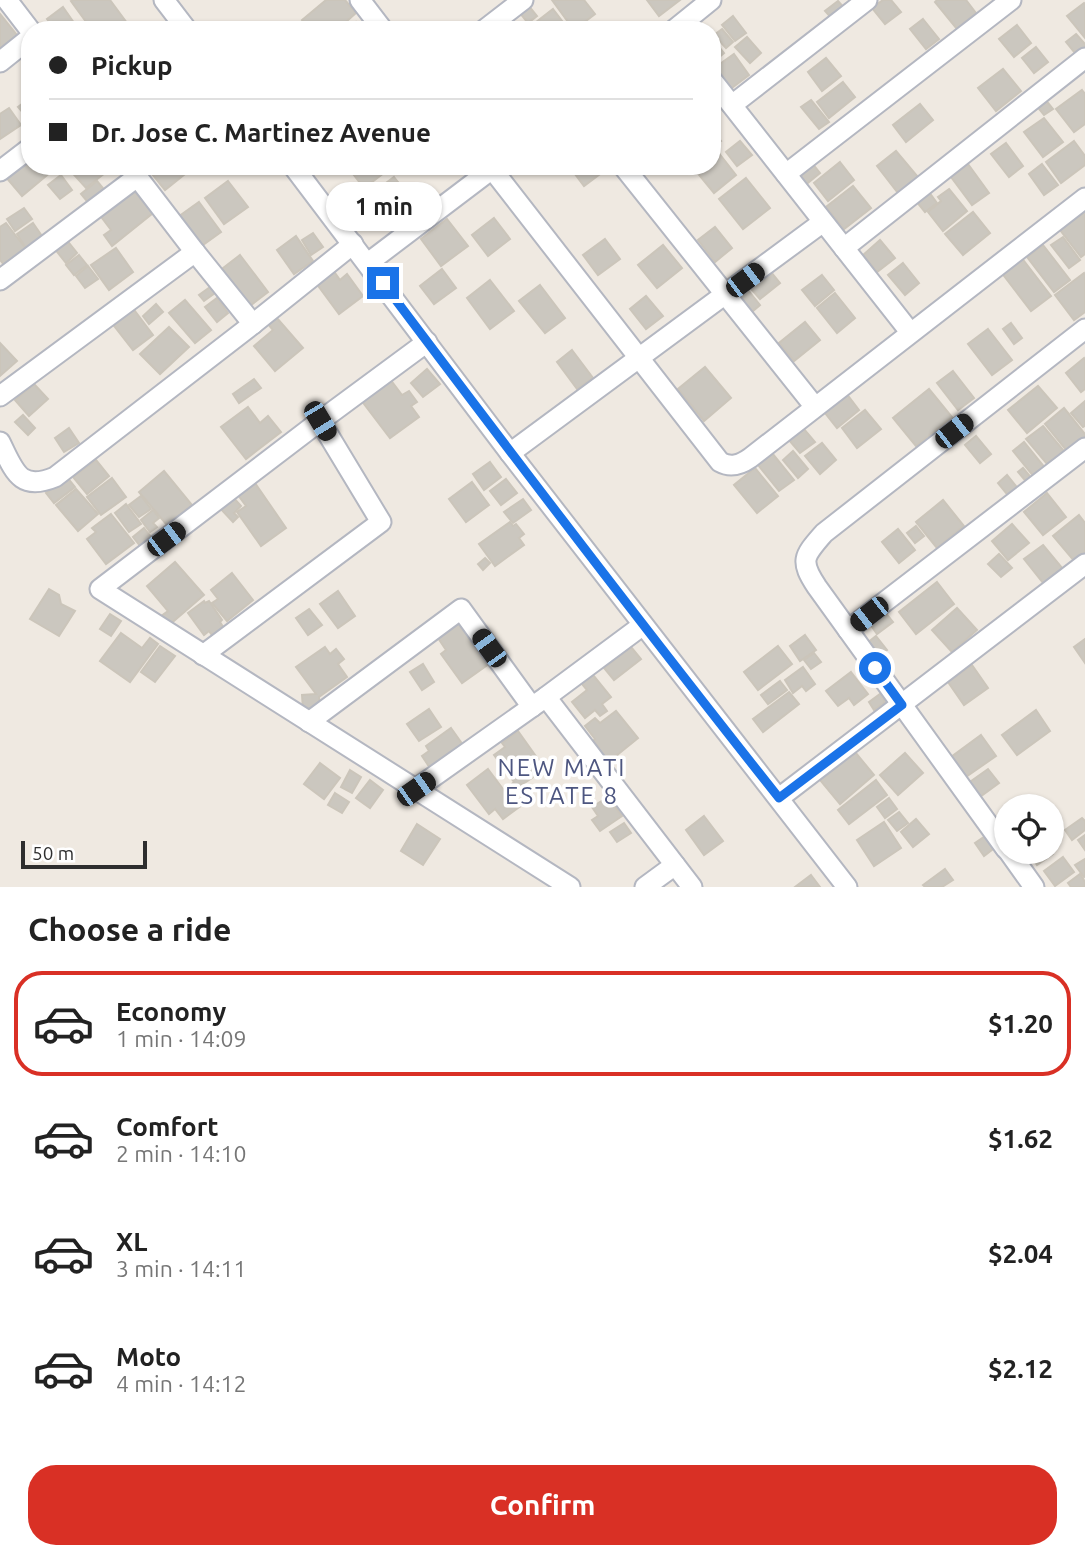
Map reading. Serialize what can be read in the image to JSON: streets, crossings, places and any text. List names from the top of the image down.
{
  "districts": ["NEW MATI ESTATE 8"],
  "scale_bar": "50 m",
  "page": {
    "banner": ["Pickup", "Dr. Jose C. Martinez Avenue"],
    "bubble": "1 min",
    "scale": "50 m",
    "heading": "Choose a ride",
    "list": [
      {
        "name": "Economy",
        "note": "1 min · 14:09",
        "value": "$1.20"
      },
      {
        "name": "Comfort",
        "note": "2 min · 14:10",
        "value": "$1.62"
      },
      {
        "name": "XL",
        "note": "3 min · 14:11",
        "value": "$2.04"
      },
      {
        "name": "Moto",
        "note": "4 min · 14:12",
        "value": "$2.12"
      }
    ],
    "buttons": "Confirm"
  }
}
